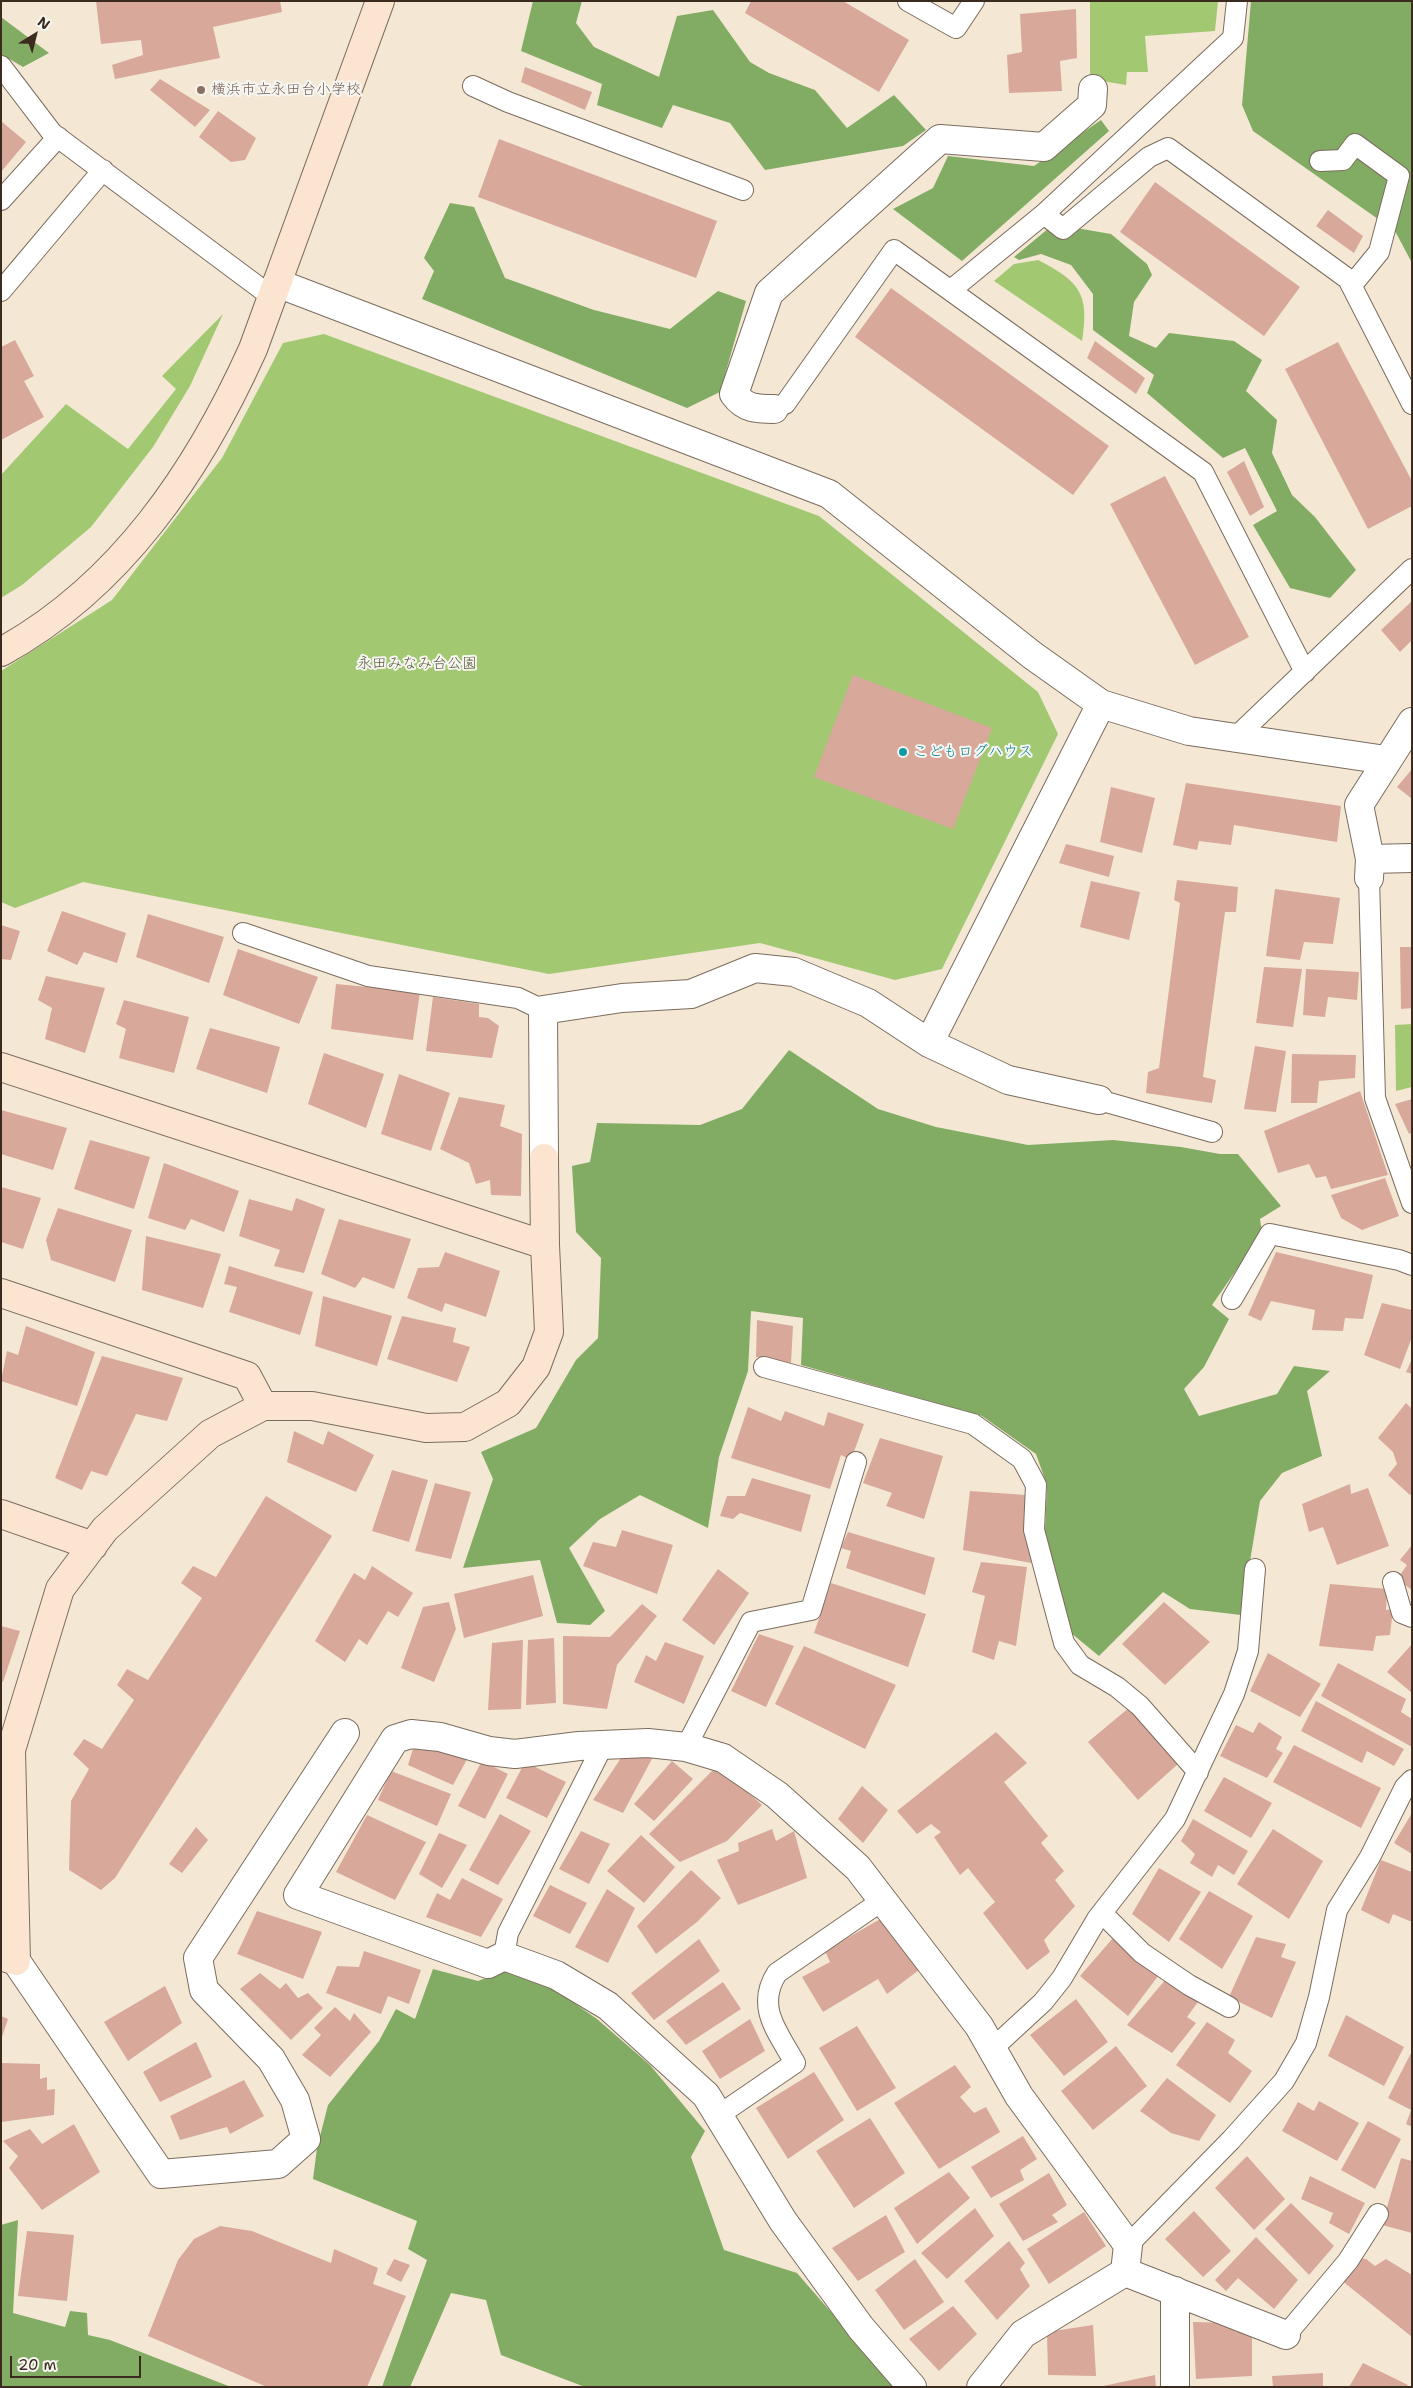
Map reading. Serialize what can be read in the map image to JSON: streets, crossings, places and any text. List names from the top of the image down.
{
  "parks": ["永田みなみ台公園"],
  "places": ["横浜市立永田台小学校", "こどもログハウス"],
  "scale_bar": "20 m",
  "north": "top right"
}
